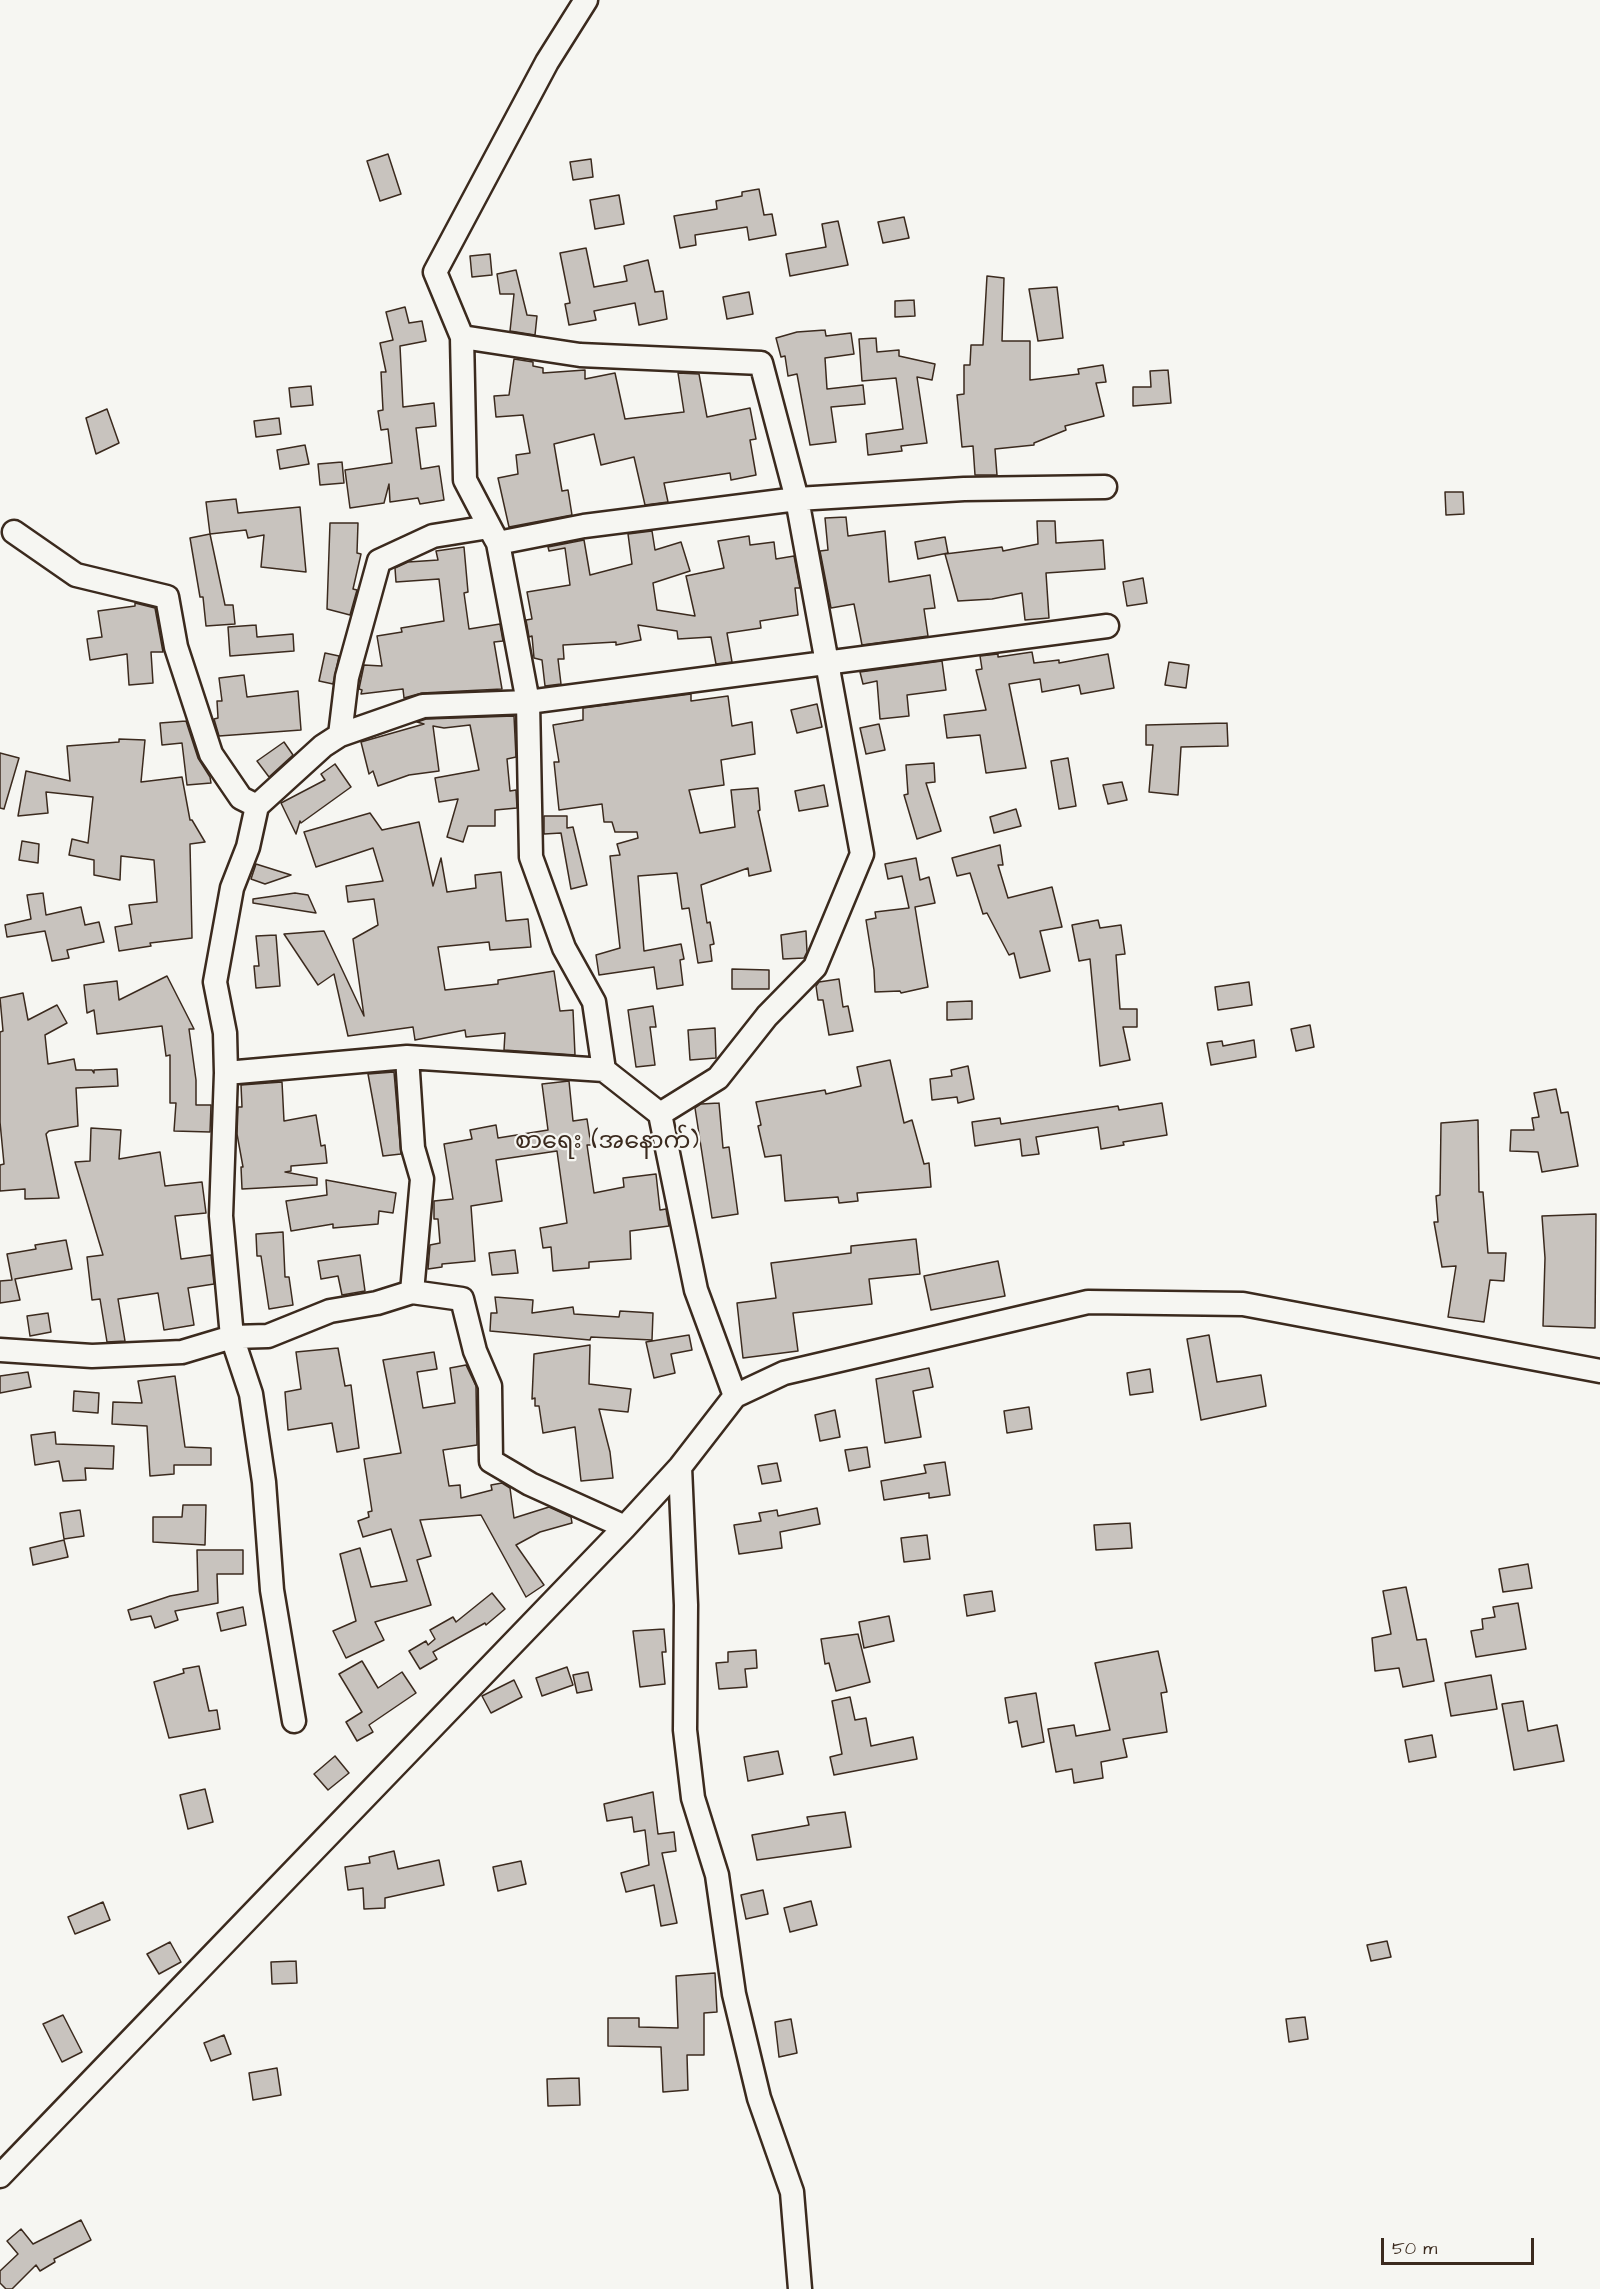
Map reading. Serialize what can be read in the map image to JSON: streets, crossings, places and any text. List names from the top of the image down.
{
  "districts": ["စာရေး (အနောက်)"],
  "scale_bar": "50 m"
}
